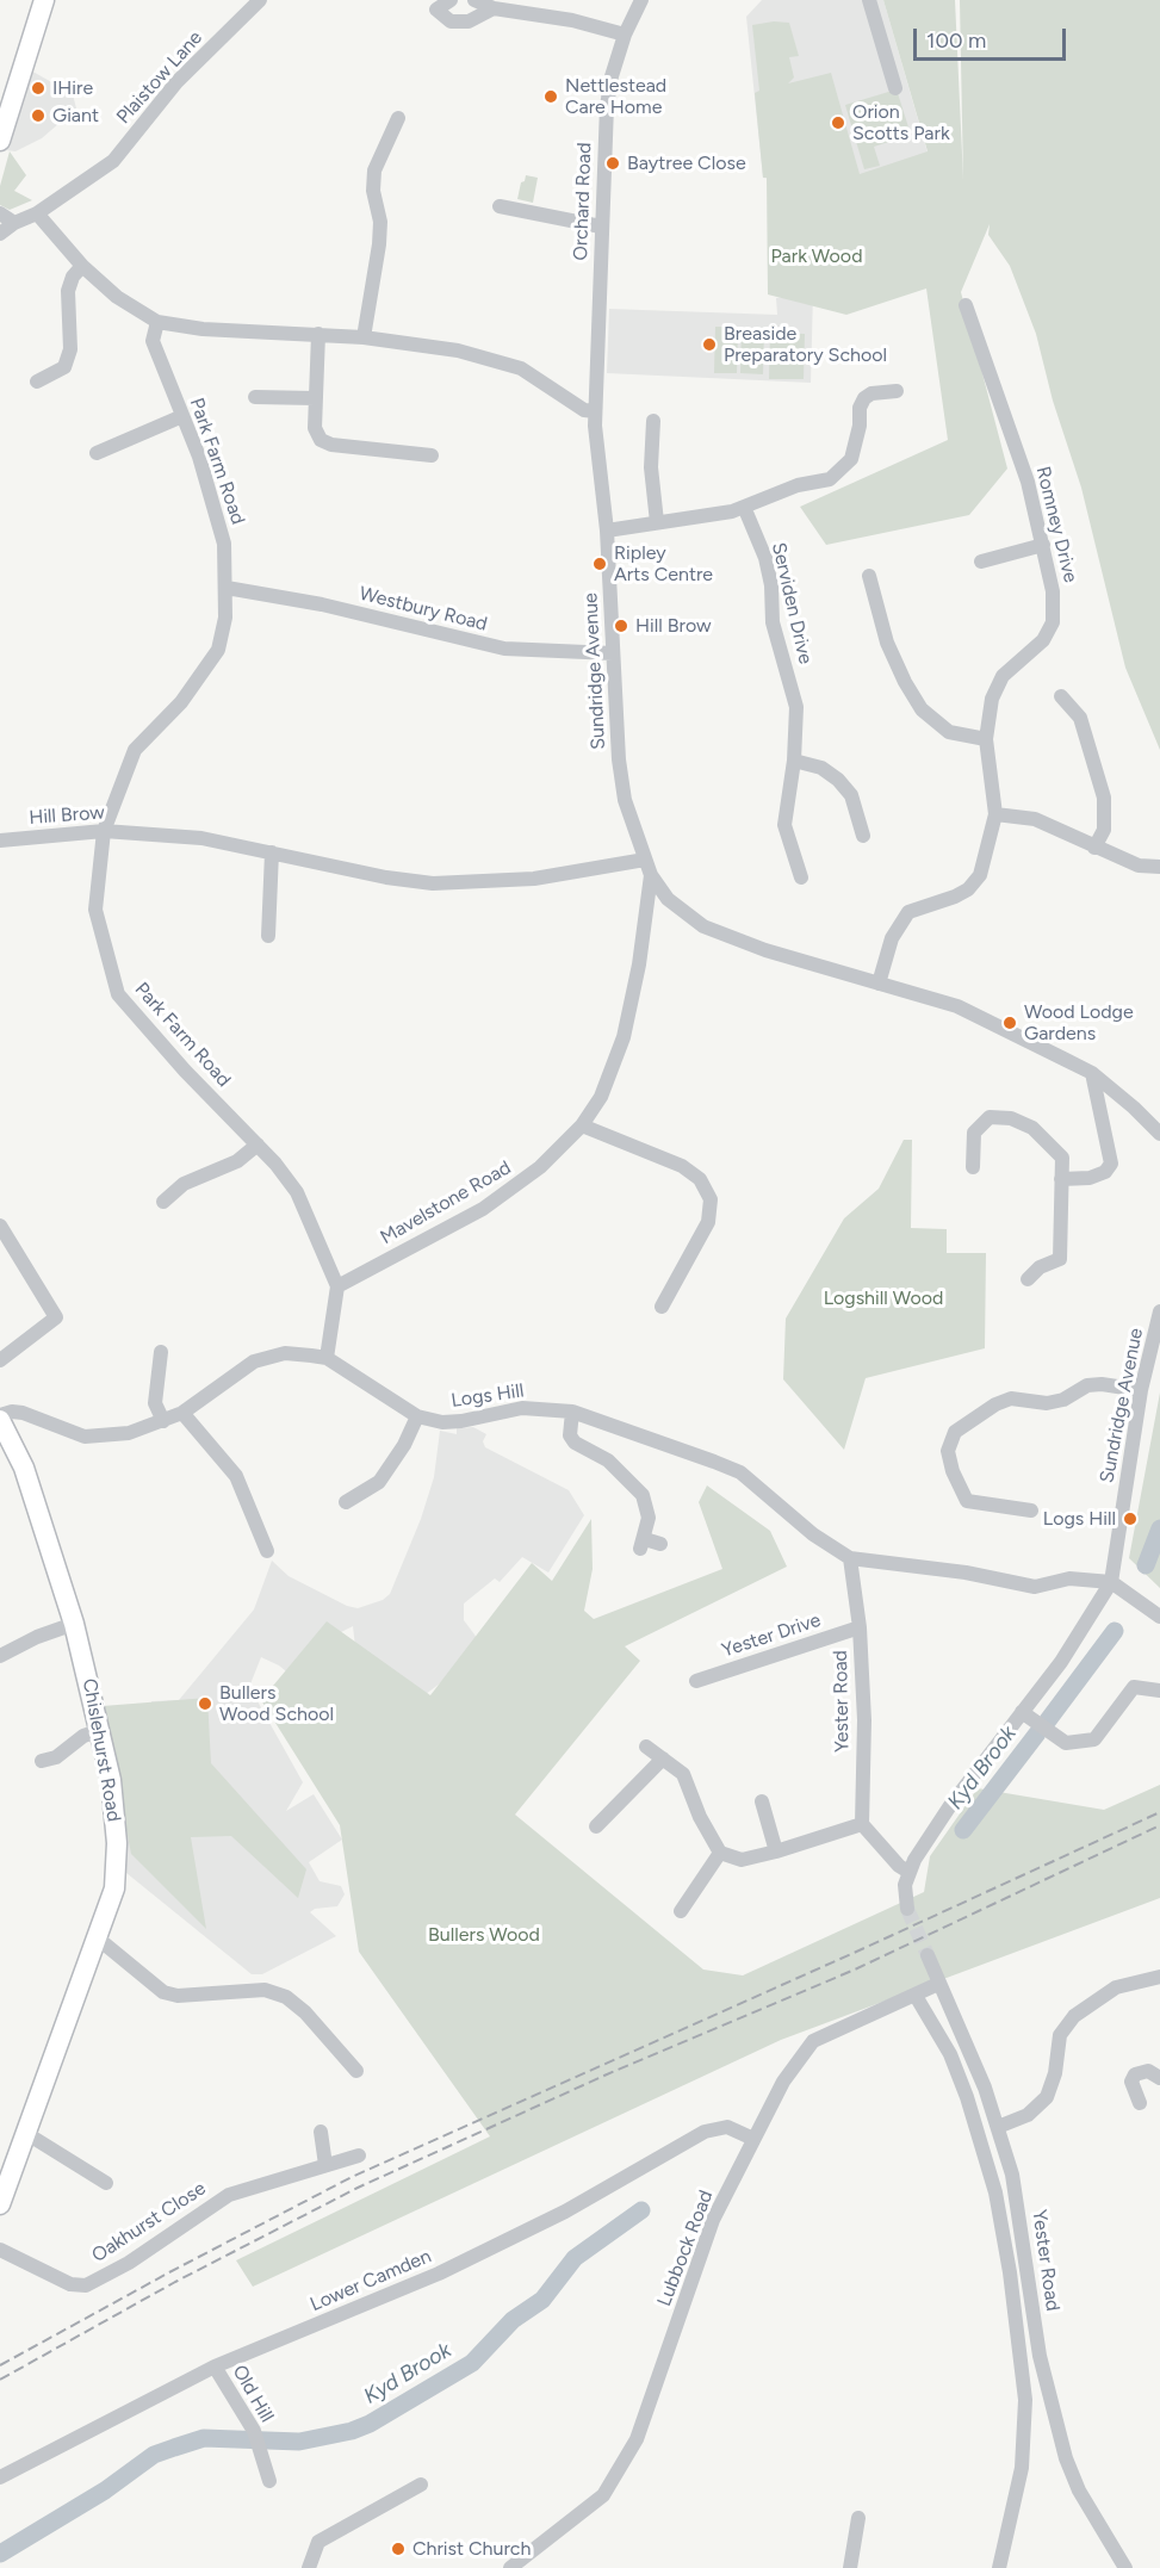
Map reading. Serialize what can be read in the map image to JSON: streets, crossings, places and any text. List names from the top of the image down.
{
  "streets": {
    "main road": ["Chislehurst Road"],
    "street": [
      "Plaistow Lane",
      "Orchard Road",
      "Park Farm Road",
      "Romney Drive",
      "Serviden Drive",
      "Westbury Road",
      "Sundridge Avenue",
      "Hill Brow",
      "Mavelstone Road",
      "Logs Hill",
      "Yester Drive",
      "Yester Road",
      "Oakhurst Close",
      "Lubbock Road",
      "Lower Camden",
      "Old Hill"
    ]
  },
  "crossings": [
    ["Orchard Road", "Sundridge Avenue"],
    ["Park Farm Road", "Westbury Road"],
    ["Park Farm Road", "Hill Brow"],
    ["Park Farm Road", "Mavelstone Road"],
    ["Romney Drive", "Sundridge Avenue"],
    ["Westbury Road", "Sundridge Avenue"],
    ["Sundridge Avenue", "Hill Brow"],
    ["Sundridge Avenue", "Mavelstone Road"],
    ["Sundridge Avenue", "Logs Hill"],
    ["Logs Hill", "Yester Road"],
    ["Logs Hill", "Chislehurst Road"],
    ["Yester Drive", "Yester Road"],
    ["Yester Road", "Lubbock Road"],
    ["Lubbock Road", "Lower Camden"],
    ["Lower Camden", "Old Hill"]
  ],
  "water": ["Kyd Brook"],
  "parks": ["Park Wood", "Logshill Wood", "Bullers Wood"],
  "places": [
    "IHire",
    "Nettlestead Care Home",
    "Giant",
    "Orion Scotts Park",
    "Baytree Close",
    "Breaside Preparatory School",
    "Ripley Arts Centre",
    "Hill Brow",
    "Wood Lodge Gardens",
    "Logs Hill",
    "Bullers Wood School",
    "Christ Church"
  ],
  "scale_bar": "100 m"
}
